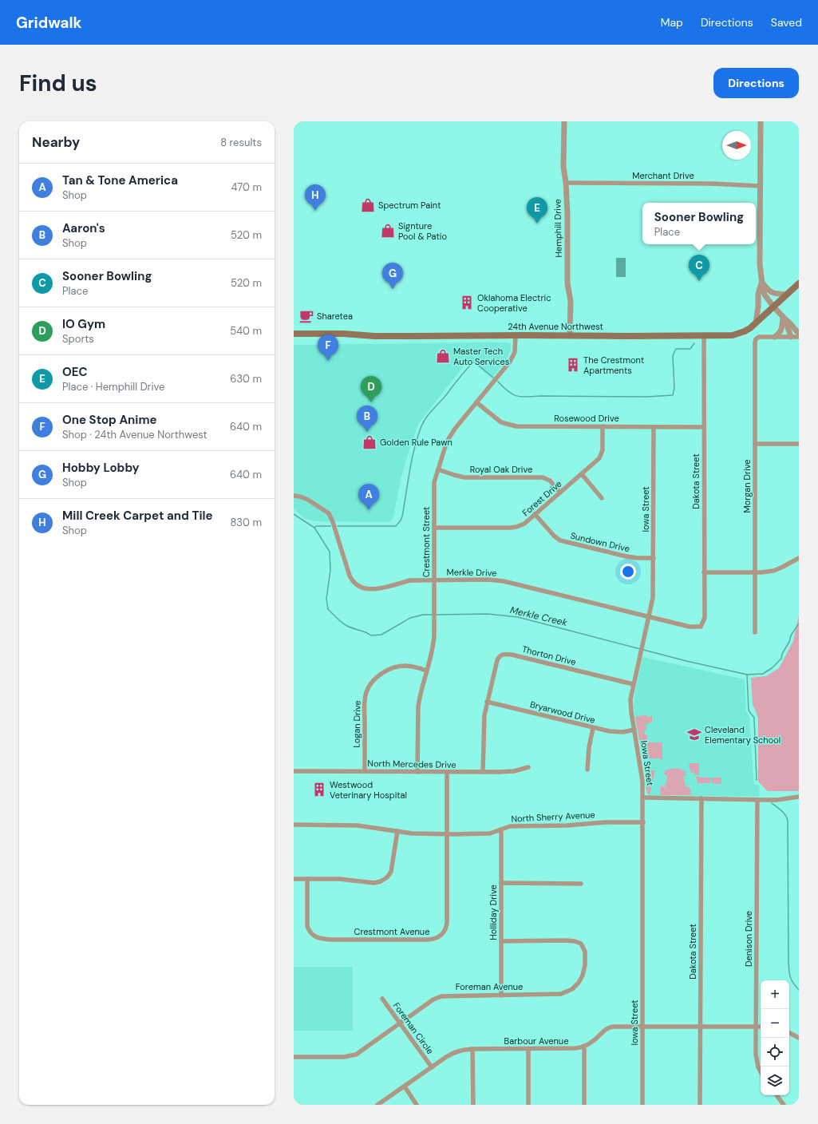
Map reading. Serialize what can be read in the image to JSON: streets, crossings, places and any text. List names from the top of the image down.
{
  "streets": {
    "main road": ["24th Avenue Northwest"],
    "street": [
      "Merchant Drive",
      "Hemphill Drive",
      "Rosewood Drive",
      "Royal Oak Drive",
      "Dakota Street",
      "Morgan Drive",
      "Forest Drive",
      "Iowa Street",
      "Crestmont Street",
      "Sundown Drive",
      "Merkle Drive",
      "Thorton Drive",
      "Bryarwood Drive",
      "Logan Drive",
      "North Mercedes Drive",
      "North Sherry Avenue",
      "Holliday Drive",
      "Crestmont Avenue",
      "Denison Drive",
      "Foreman Avenue",
      "Foreman Circle",
      "Barbour Avenue"
    ]
  },
  "crossings": [
    ["Merchant Drive", "Hemphill Drive"],
    ["Hemphill Drive", "24th Avenue Northwest"],
    ["24th Avenue Northwest", "Dakota Street"],
    ["24th Avenue Northwest", "Crestmont Street"],
    ["Rosewood Drive", "Dakota Street"],
    ["Rosewood Drive", "Forest Drive"],
    ["Rosewood Drive", "Iowa Street"],
    ["Rosewood Drive", "Crestmont Street"],
    ["Royal Oak Drive", "Forest Drive"],
    ["Royal Oak Drive", "Crestmont Street"],
    ["Dakota Street", "Merkle Drive"],
    ["Dakota Street", "Barbour Avenue"],
    ["Forest Drive", "Crestmont Street"],
    ["Forest Drive", "Sundown Drive"],
    ["Iowa Street", "Sundown Drive"],
    ["Iowa Street", "Merkle Drive"],
    ["Iowa Street", "Thorton Drive"],
    ["Iowa Street", "Bryarwood Drive"],
    ["Iowa Street", "North Sherry Avenue"],
    ["Iowa Street", "Barbour Avenue"],
    ["Crestmont Street", "Merkle Drive"],
    ["Crestmont Street", "Logan Drive"],
    ["Crestmont Street", "North Mercedes Drive"],
    ["Thorton Drive", "Bryarwood Drive"],
    ["Logan Drive", "North Mercedes Drive"],
    ["North Mercedes Drive", "Crestmont Avenue"],
    ["North Sherry Avenue", "Holliday Drive"],
    ["North Sherry Avenue", "Crestmont Avenue"],
    ["Holliday Drive", "Foreman Avenue"],
    ["Denison Drive", "Barbour Avenue"],
    ["Foreman Avenue", "Foreman Circle"],
    ["Foreman Circle", "Barbour Avenue"]
  ],
  "water": ["Merkle Creek"],
  "places": {
    "shop": [
      "Spectrum Paint",
      "Signture Pool & Patio",
      "Master Tech Auto Services",
      "Golden Rule Pawn"
    ],
    "building": ["Oklahoma Electric Cooperative", "The Crestmont Apartments", "Westwood Veterinary Hospital"],
    "cafe": ["Sharetea"],
    "school or university": ["Cleveland Elementary School"]
  },
  "north": "right",
  "page": {
    "header": "Gridwalk",
    "nav": ["Map", "Directions", "Saved"],
    "buttons": "Directions",
    "title": "Find us",
    "heading": ["Nearby", "8 results"],
    "list": [
      {
        "mark": "A",
        "name": "Tan & Tone America",
        "note": "Shop",
        "value": "470 m"
      },
      {
        "mark": "B",
        "name": "Aaron's",
        "note": "Shop",
        "value": "520 m"
      },
      {
        "mark": "C",
        "name": "Sooner Bowling",
        "note": "Place",
        "value": "520 m"
      },
      {
        "mark": "D",
        "name": "IO Gym",
        "note": "Sports",
        "value": "540 m"
      },
      {
        "mark": "E",
        "name": "OEC",
        "note": "Place · Hemphill Drive",
        "value": "630 m"
      },
      {
        "mark": "F",
        "name": "One Stop Anime",
        "note": "Shop · 24th Avenue Northwest",
        "value": "640 m"
      },
      {
        "mark": "G",
        "name": "Hobby Lobby",
        "note": "Shop",
        "value": "640 m"
      },
      {
        "mark": "H",
        "name": "Mill Creek Carpet and Tile",
        "note": "Shop",
        "value": "830 m"
      }
    ],
    "pins": [
      "H",
      "E",
      "C",
      "G",
      "F",
      "D",
      "B",
      "A"
    ],
    "popup": ["Sooner Bowling", "Place"],
    "map_buttons": ["+", "−"]
  }
}
